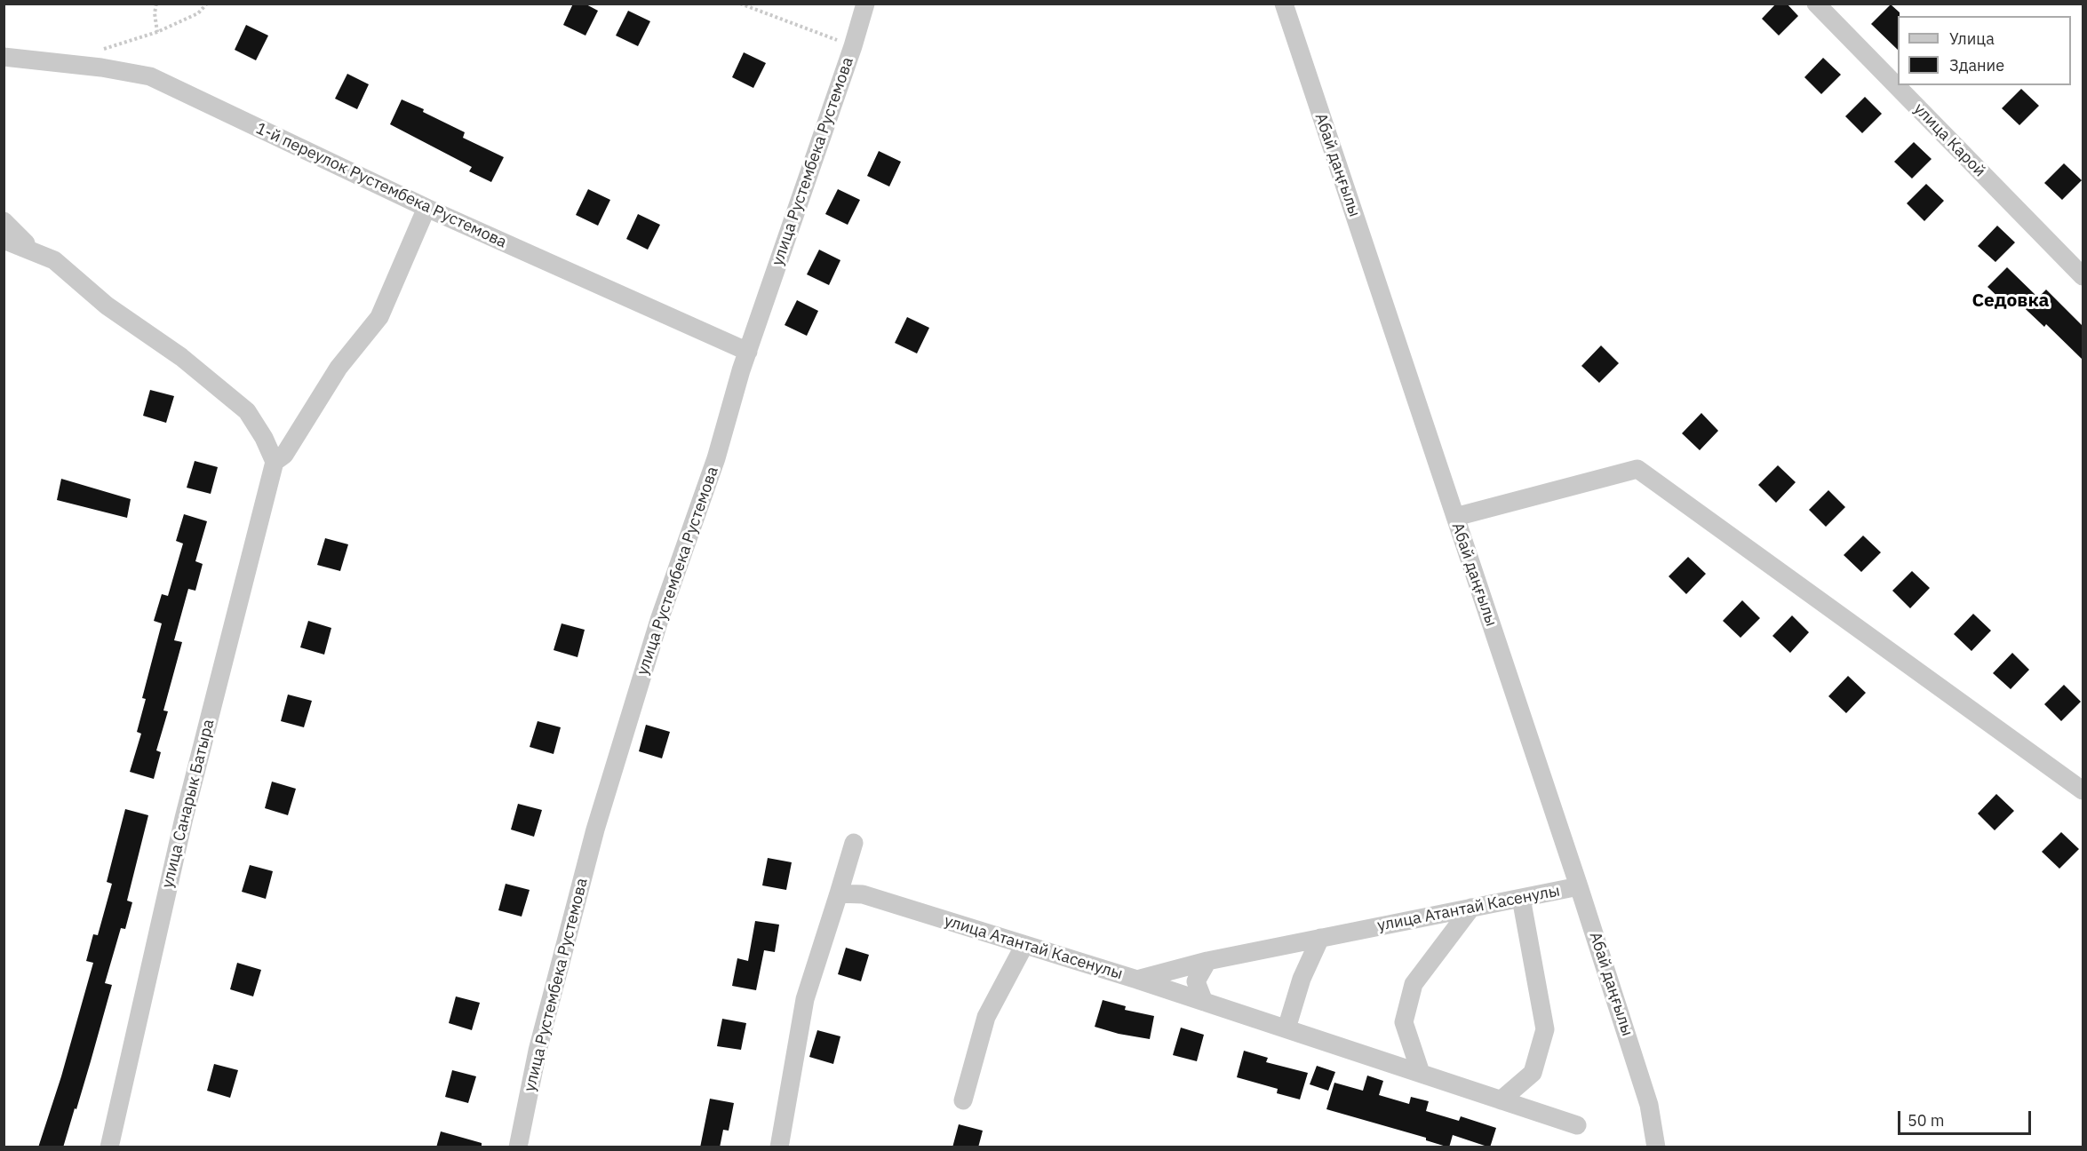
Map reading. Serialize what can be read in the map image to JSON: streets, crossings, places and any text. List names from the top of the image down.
{
  "streets": {
    "street": [
      "улица Карой",
      "улица Рустембека Рустемова",
      "Абай даңғылы",
      "1-й переулок Рустембека Рустемова",
      "улица Санарык Батыра",
      "улица Атантай Касенулы"
    ]
  },
  "crossings": [
    ["улица Рустембека Рустемова", "1-й переулок Рустембека Рустемова"],
    ["Абай даңғылы", "улица Атантай Касенулы"]
  ],
  "districts": ["Седовка"],
  "legend": ["Улица", "Здание"],
  "scale_bar": "50 m"
}
